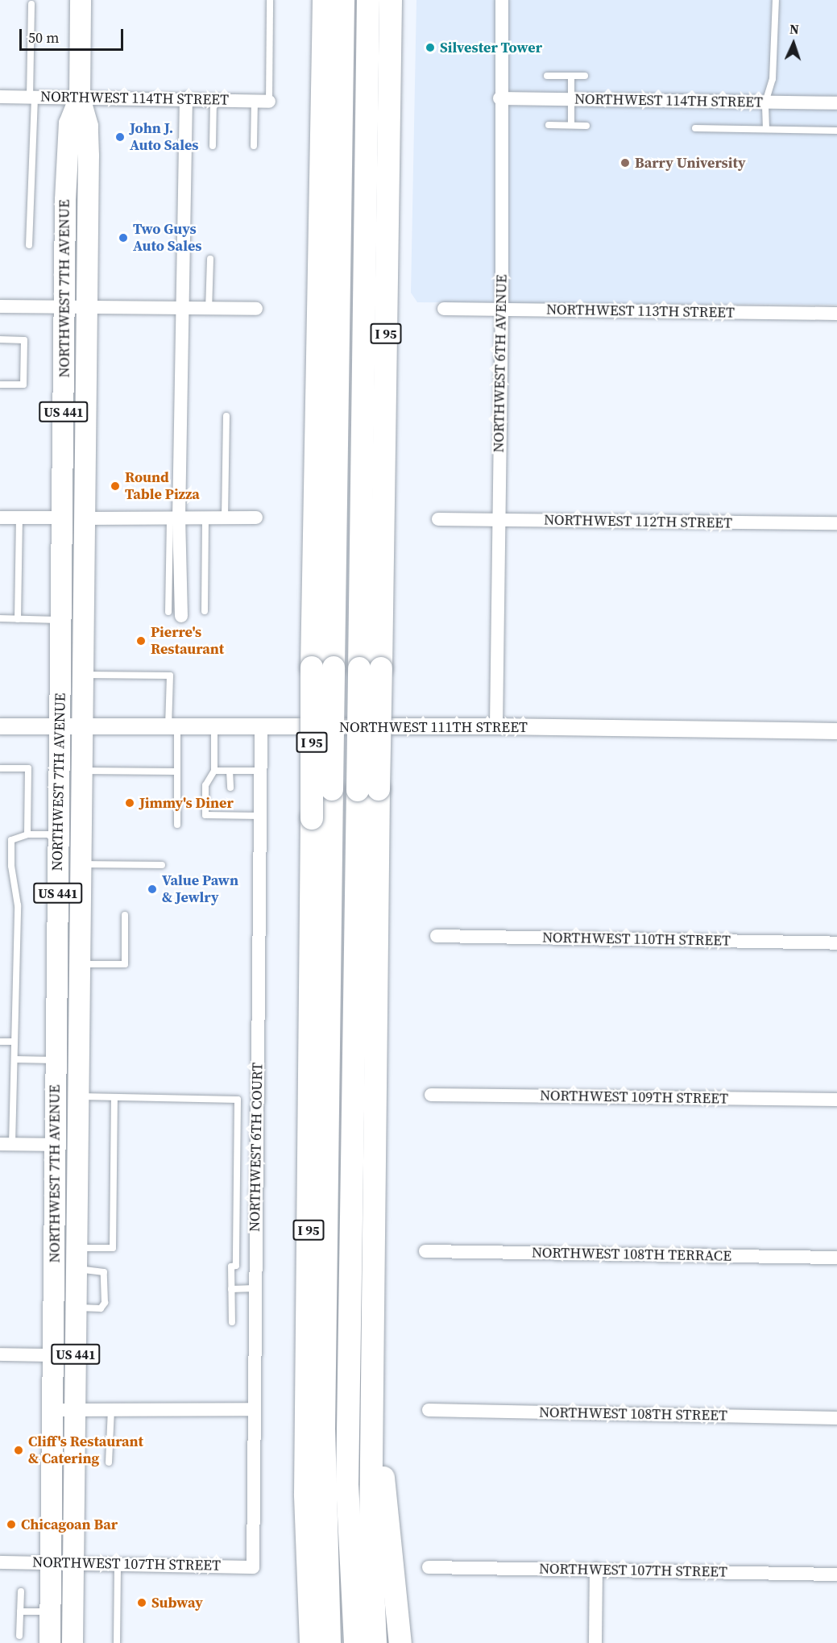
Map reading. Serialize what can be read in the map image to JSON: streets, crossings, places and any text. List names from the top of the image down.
{
  "streets": {
    "highway": ["I 95"],
    "main road": ["NORTHWEST 7TH AVENUE", "US 441"],
    "street": [
      "NORTHWEST 114TH STREET",
      "NORTHWEST 113TH STREET",
      "NORTHWEST 6TH AVENUE",
      "NORTHWEST 112TH STREET",
      "NORTHWEST 111TH STREET",
      "NORTHWEST 110TH STREET",
      "NORTHWEST 109TH STREET",
      "NORTHWEST 6TH COURT",
      "NORTHWEST 108TH TERRACE",
      "NORTHWEST 108TH STREET",
      "NORTHWEST 107TH STREET"
    ]
  },
  "crossings": [
    ["NORTHWEST 114TH STREET", "NORTHWEST 7TH AVENUE"],
    ["NORTHWEST 114TH STREET", "NORTHWEST 6TH AVENUE"],
    ["NORTHWEST 7TH AVENUE", "NORTHWEST 111TH STREET"],
    ["NORTHWEST 7TH AVENUE", "NORTHWEST 107TH STREET"],
    ["NORTHWEST 113TH STREET", "NORTHWEST 6TH AVENUE"],
    ["NORTHWEST 6TH AVENUE", "NORTHWEST 112TH STREET"],
    ["NORTHWEST 6TH AVENUE", "NORTHWEST 111TH STREET"],
    ["NORTHWEST 111TH STREET", "NORTHWEST 6TH COURT"],
    ["NORTHWEST 6TH COURT", "NORTHWEST 107TH STREET"]
  ],
  "places": [
    "Silvester Tower",
    "John J. Auto Sales",
    "Barry University",
    "Two Guys Auto Sales",
    "Round Table Pizza",
    "Pierre's Restaurant",
    "Jimmy's Diner",
    "Value Pawn & Jewlry",
    "Cliff's Restaurant & Catering",
    "Chicagoan Bar",
    "Subway"
  ],
  "scale_bar": "50 m",
  "north": "top"
}
